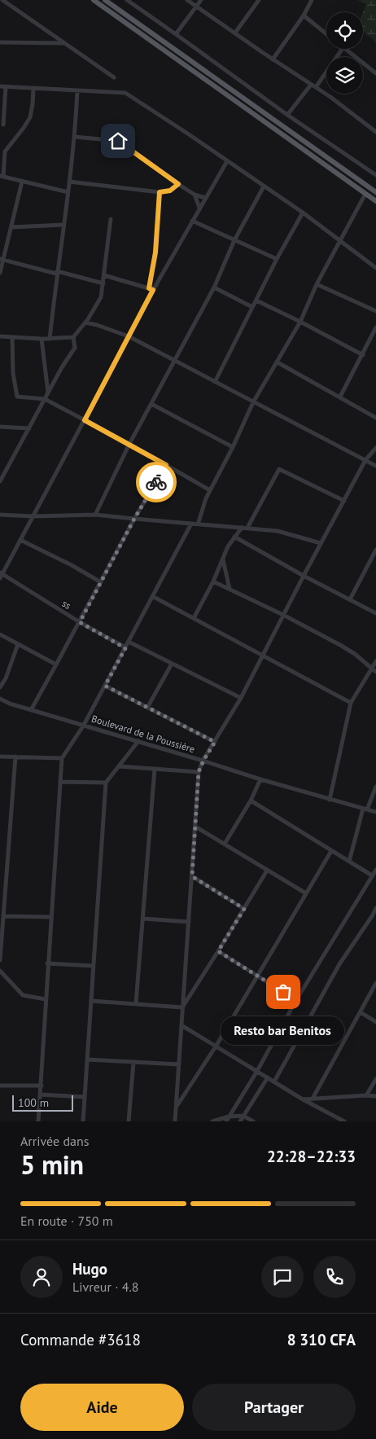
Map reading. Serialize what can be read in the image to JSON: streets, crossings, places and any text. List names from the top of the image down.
{
  "streets": {
    "street": ["ss", "Boulevard de la Poussière"]
  },
  "places": ["Resto bar Benitos"],
  "scale_bar": "100 m",
  "page": {
    "bubble": "Resto bar Benitos",
    "scale": "100 m",
    "heading": ["5 min", "Arrivée dans", "22:28–22:33"],
    "panel": [
      "Hugo",
      "Livreur · 4.8",
      "Commande #3618",
      "8 310 CFA"
    ],
    "bar": "En route · 750 m",
    "buttons": ["Aide", "Partager"]
  }
}
